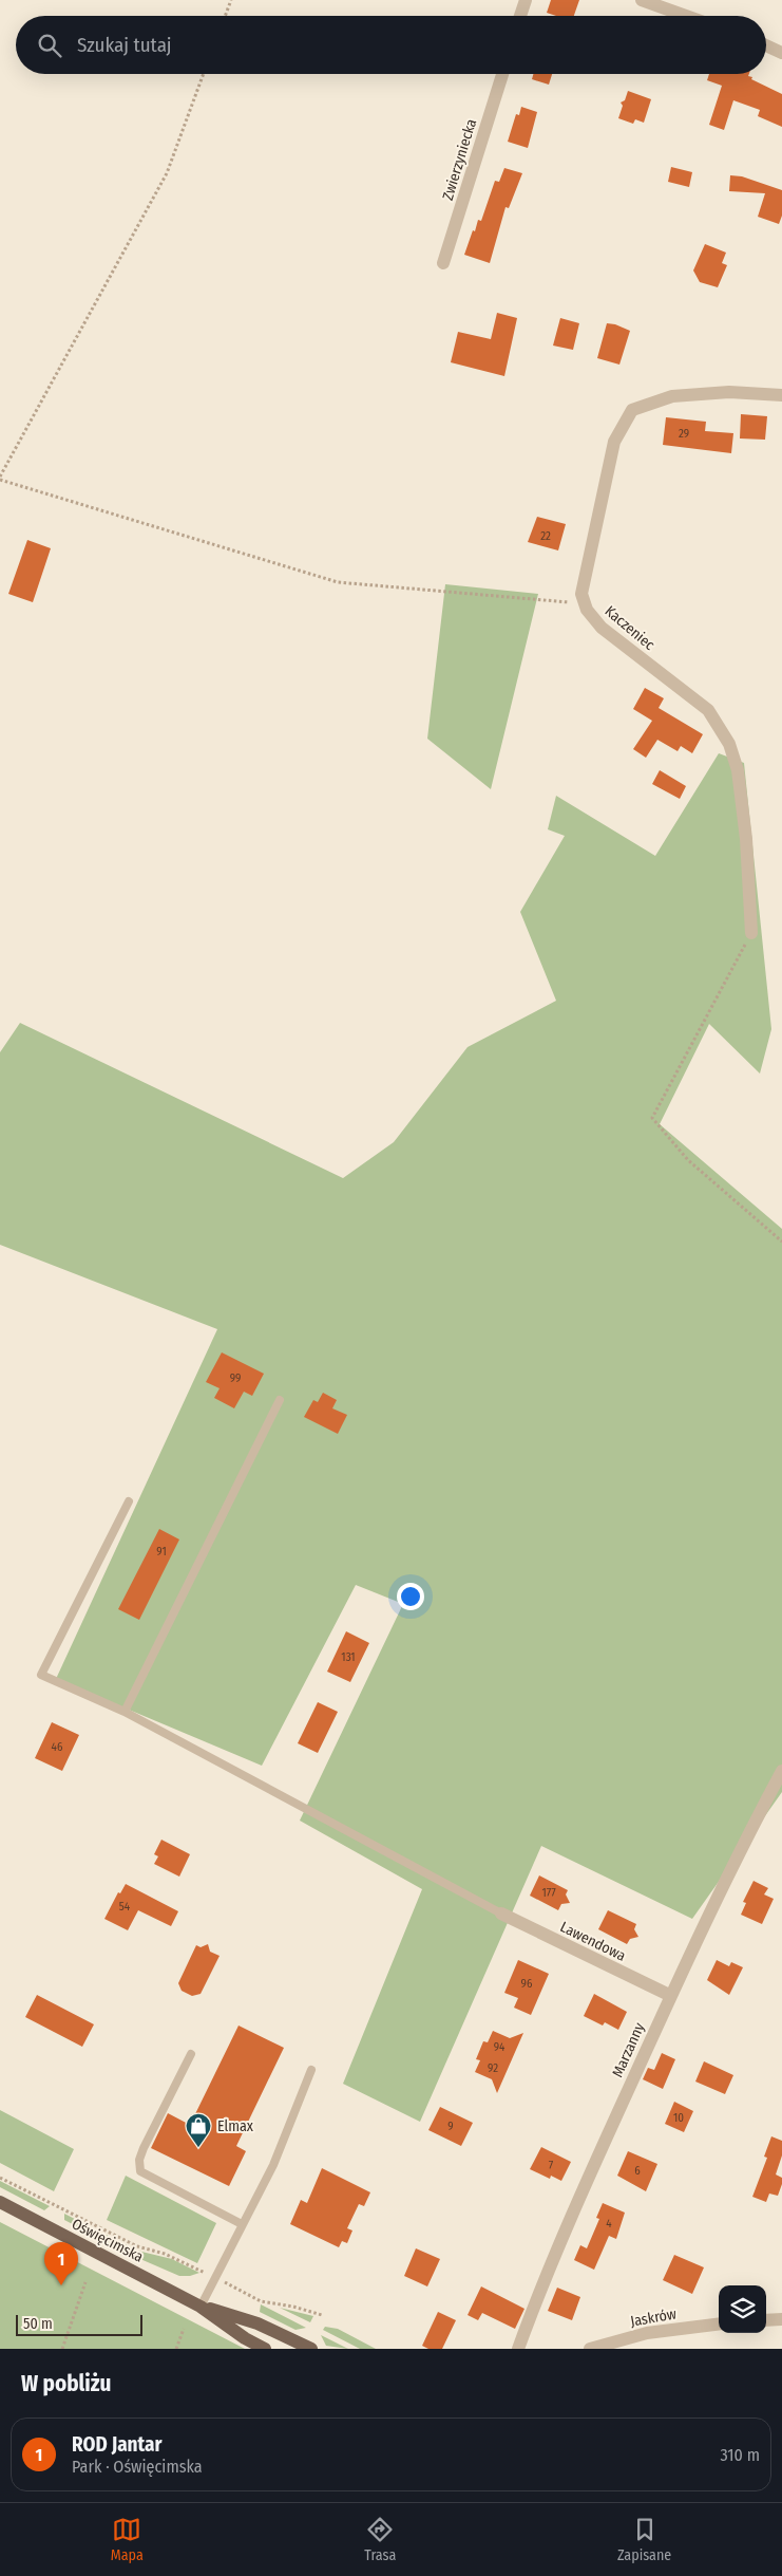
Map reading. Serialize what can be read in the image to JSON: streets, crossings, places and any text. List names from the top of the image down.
{
  "streets": {
    "main road": ["Oświęcimska"],
    "street": [
      "Zwierzyniecka",
      "Kaczeniec",
      "Lawendowa",
      "Marzanny",
      "Jaskrów"
    ]
  },
  "crossings": [
    ["Lawendowa", "Marzanny"]
  ],
  "places": {
    "shop": ["Elmax"]
  },
  "house_numbers": [
    "29",
    "22",
    "99",
    "91",
    "131",
    "46",
    "177",
    "54",
    "96",
    "94",
    "92",
    "10",
    "9",
    "7",
    "6",
    "4"
  ],
  "scale_bar": "50 m",
  "page": {
    "search": "Szukaj tutaj",
    "pins": "1",
    "scale": "50 m",
    "heading": "W pobliżu",
    "list": [
      {
        "mark": "1",
        "name": "ROD Jantar",
        "note": "Park · Oświęcimska",
        "value": "310 m"
      }
    ],
    "nav": ["Mapa", "Trasa", "Zapisane"]
  }
}
